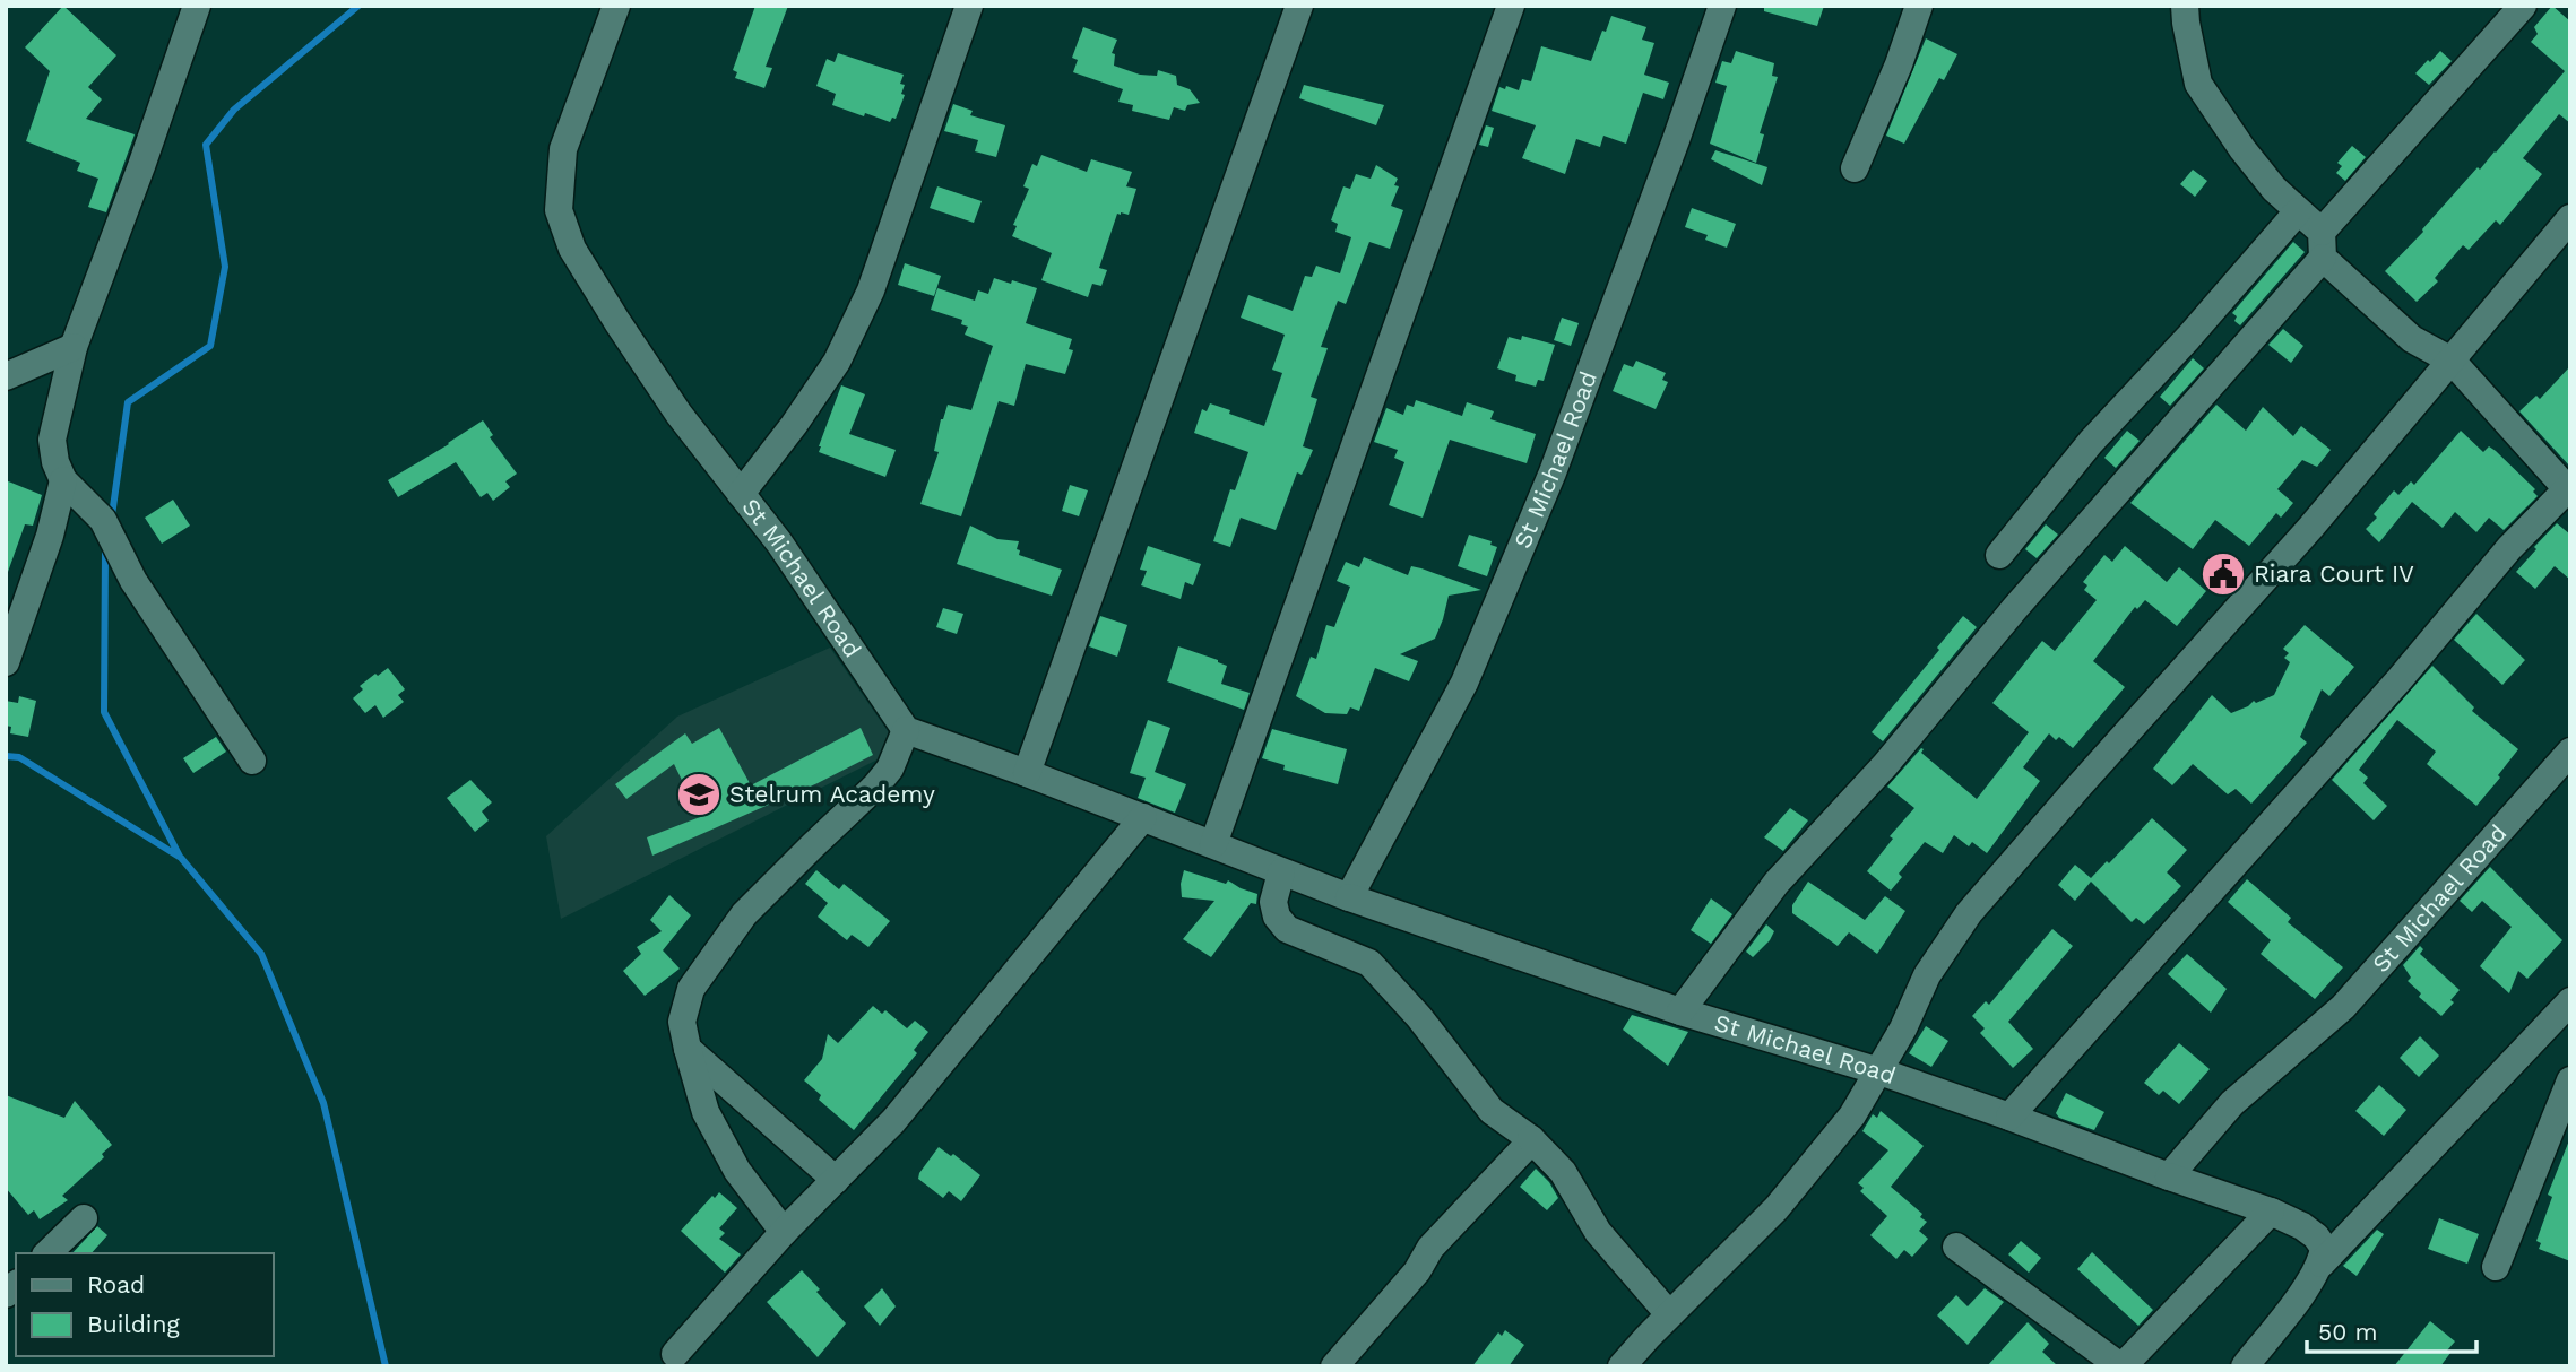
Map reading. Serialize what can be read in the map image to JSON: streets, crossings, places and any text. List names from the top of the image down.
{
  "streets": {
    "street": ["St Michael Road"]
  },
  "places": {
    "public building": ["Riara Court IV"],
    "school or university": ["Stelrum Academy"]
  },
  "legend": ["Road", "Building"],
  "scale_bar": "50 m"
}
